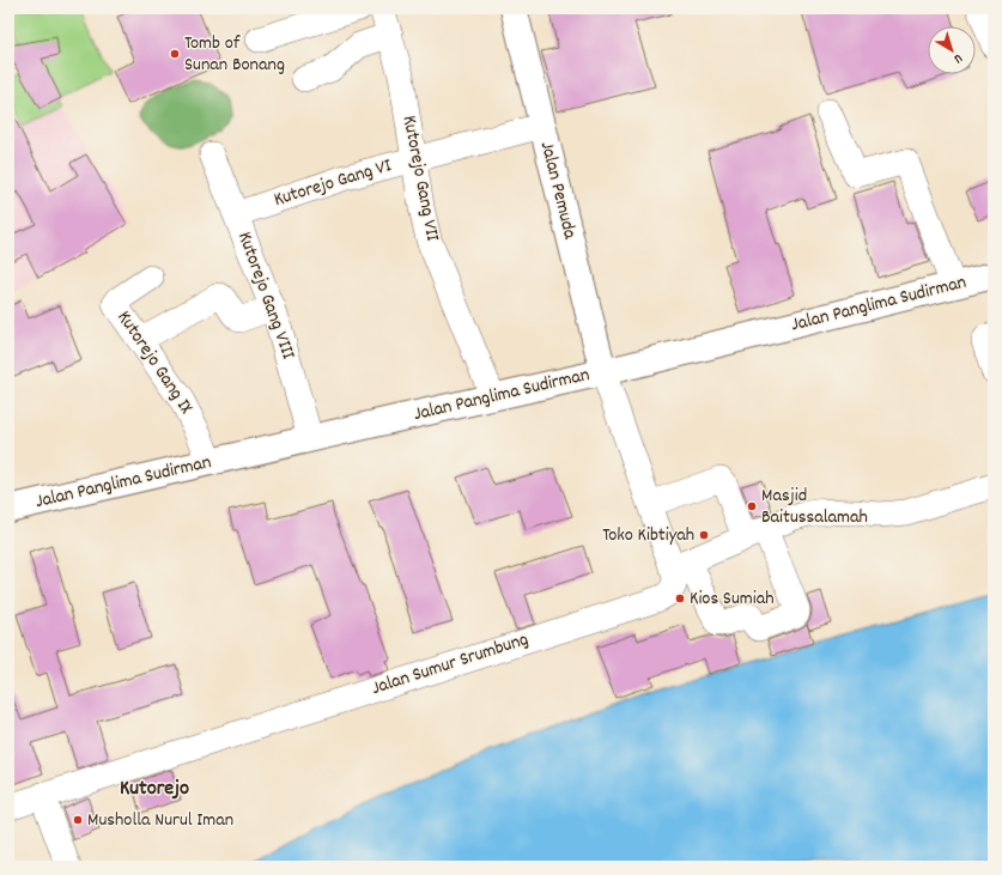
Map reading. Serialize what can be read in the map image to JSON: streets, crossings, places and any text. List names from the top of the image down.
{
  "streets": {
    "main road": ["Jalan Pemuda", "Jalan Panglima Sudirman"],
    "street": [
      "Kutorejo Gang VII",
      "Kutorejo Gang VI",
      "Kutorejo Gang VIII",
      "Kutorejo Gang IX",
      "Jalan Sumur Srumbung"
    ]
  },
  "crossings": [
    ["Kutorejo Gang VII", "Kutorejo Gang VI"],
    ["Kutorejo Gang VII", "Jalan Panglima Sudirman"],
    ["Kutorejo Gang VI", "Jalan Pemuda"],
    ["Kutorejo Gang VI", "Kutorejo Gang VIII"],
    ["Jalan Pemuda", "Jalan Panglima Sudirman"],
    ["Jalan Pemuda", "Jalan Sumur Srumbung"],
    ["Kutorejo Gang VIII", "Jalan Panglima Sudirman"],
    ["Jalan Panglima Sudirman", "Kutorejo Gang IX"],
    ["Jalan Panglima Sudirman", "Jalan Sumur Srumbung"]
  ],
  "districts": ["Kutorejo"],
  "places": [
    "Tomb of Sunan Bonang",
    "Masjid Baitussalamah",
    "Toko Kibtiyah",
    "Kios Sumiah",
    "Musholla Nurul Iman"
  ],
  "north": "bottom right"
}
